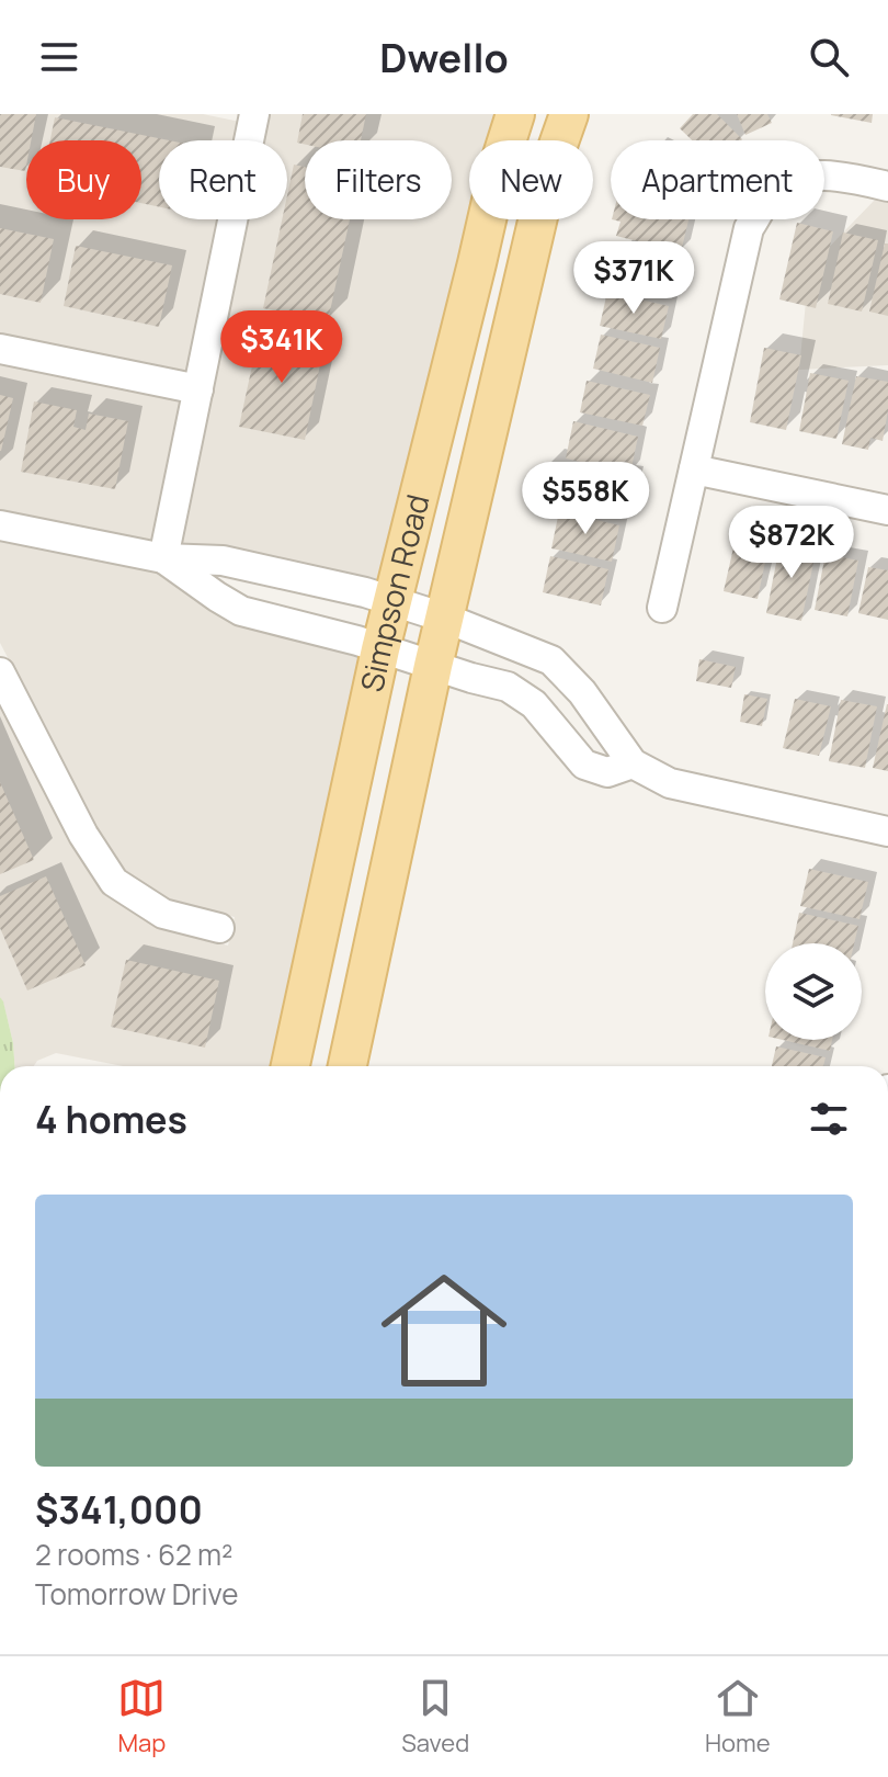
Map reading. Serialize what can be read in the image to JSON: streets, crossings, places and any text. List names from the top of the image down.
{
  "streets": {
    "main road": ["Simpson Road"]
  },
  "page": {
    "header": "Dwello",
    "chip": [
      "Buy",
      "Rent",
      "Filters",
      "New",
      "Apartment"
    ],
    "price": [
      "$371K",
      "$341K",
      "$558K",
      "$872K"
    ],
    "heading": "4 homes",
    "list": [
      {
        "name": "$341,000",
        "note": "2 rooms · 62 m² · Tomorrow Drive"
      }
    ],
    "tabs": ["Map", "Saved", "Home"]
  }
}
